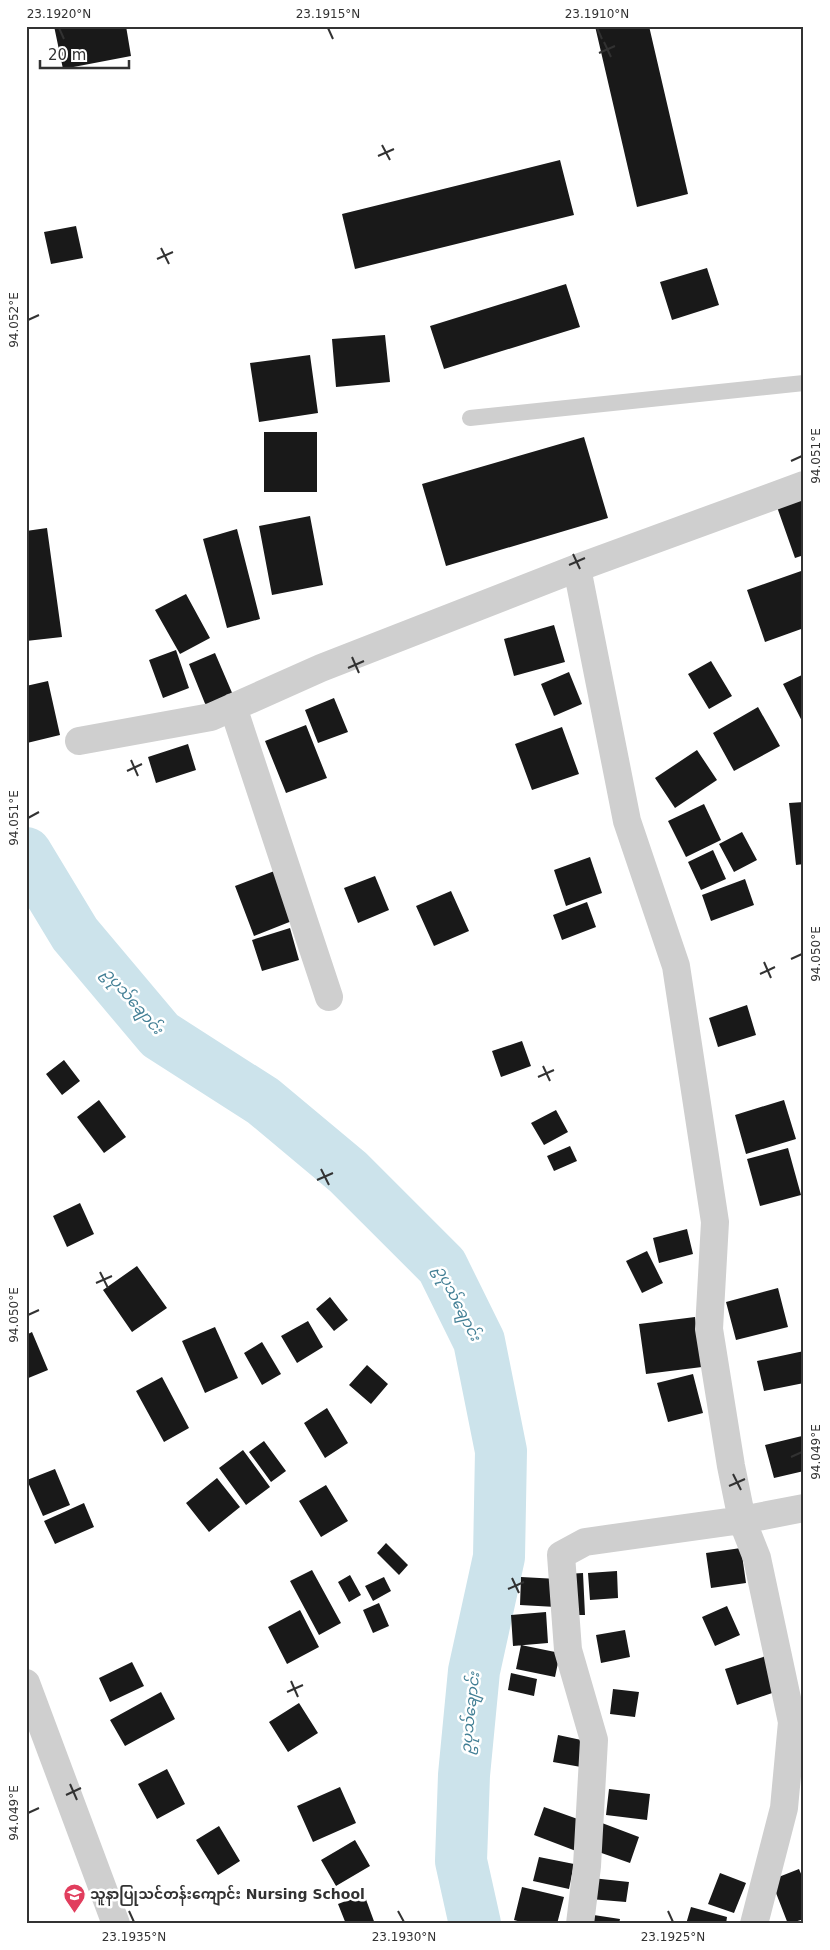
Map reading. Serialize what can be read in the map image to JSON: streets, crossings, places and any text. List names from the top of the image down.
{
  "water": ["ဥပုသ်ချောင်း"],
  "places": {
    "school or university": ["သူနာပြုသင်တန်းကျောင်း Nursing School"]
  },
  "scale_bar": "20 m",
  "coordinates": [
    "23.1920°N",
    "23.1915°N",
    "23.1910°N",
    "94.052°E",
    "94.051°E",
    "94.050°E",
    "94.049°E",
    "23.1935°N",
    "23.1930°N",
    "23.1925°N"
  ]
}
